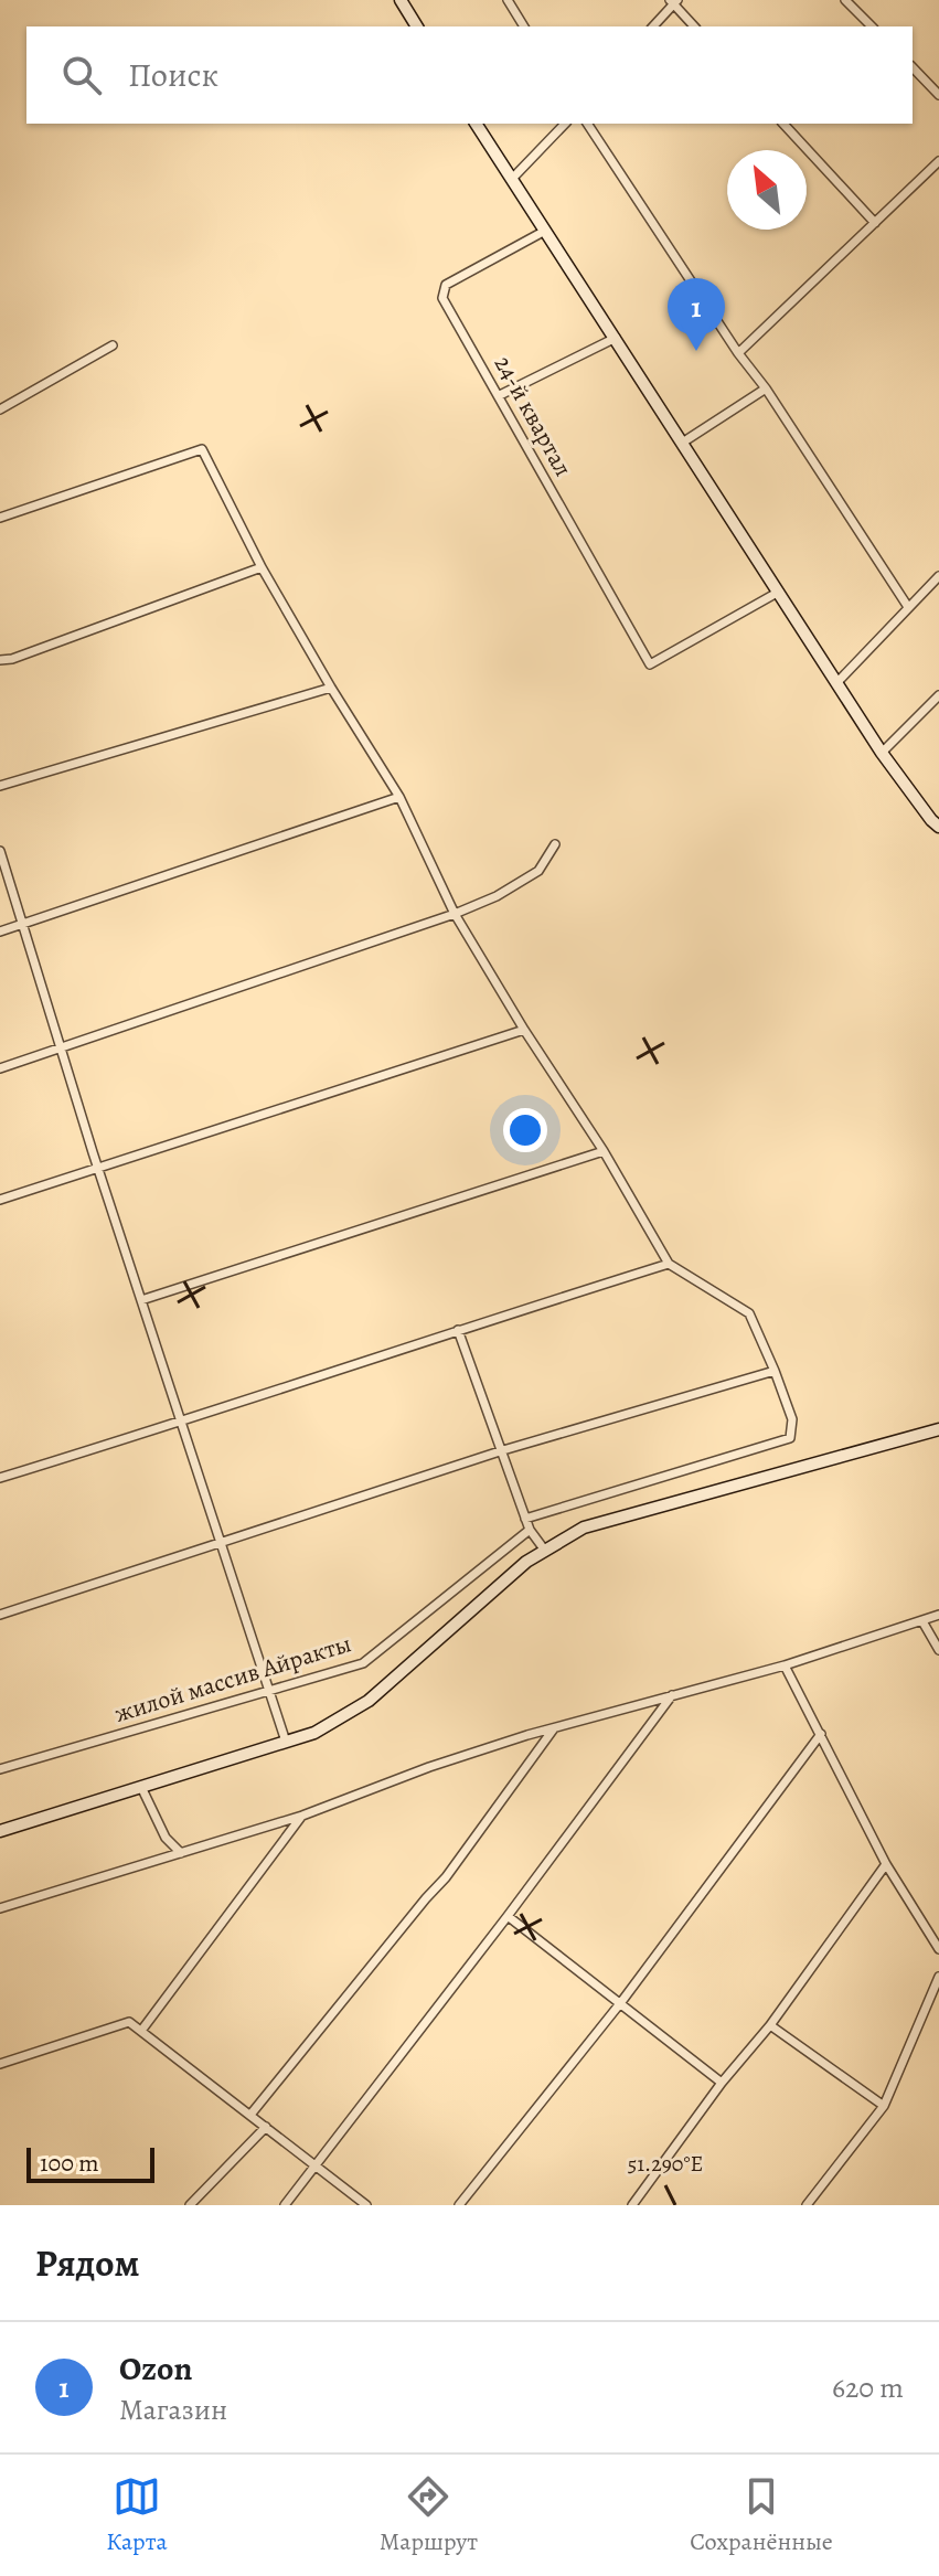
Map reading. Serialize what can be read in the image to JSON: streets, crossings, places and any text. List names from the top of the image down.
{
  "streets": {
    "street": ["24-й квартал", "жилой массив Айракты"]
  },
  "scale_bar": "100 m",
  "north": "top left",
  "page": {
    "search": "Поиск",
    "pins": "1",
    "scale": "100 m",
    "heading": "Рядом",
    "list": [
      {
        "mark": "1",
        "name": "Ozon",
        "note": "Магазин",
        "value": "620 m"
      }
    ],
    "nav": ["Карта", "Маршрут", "Сохранённые"]
  },
  "coordinates": ["51.290°E"]
}
